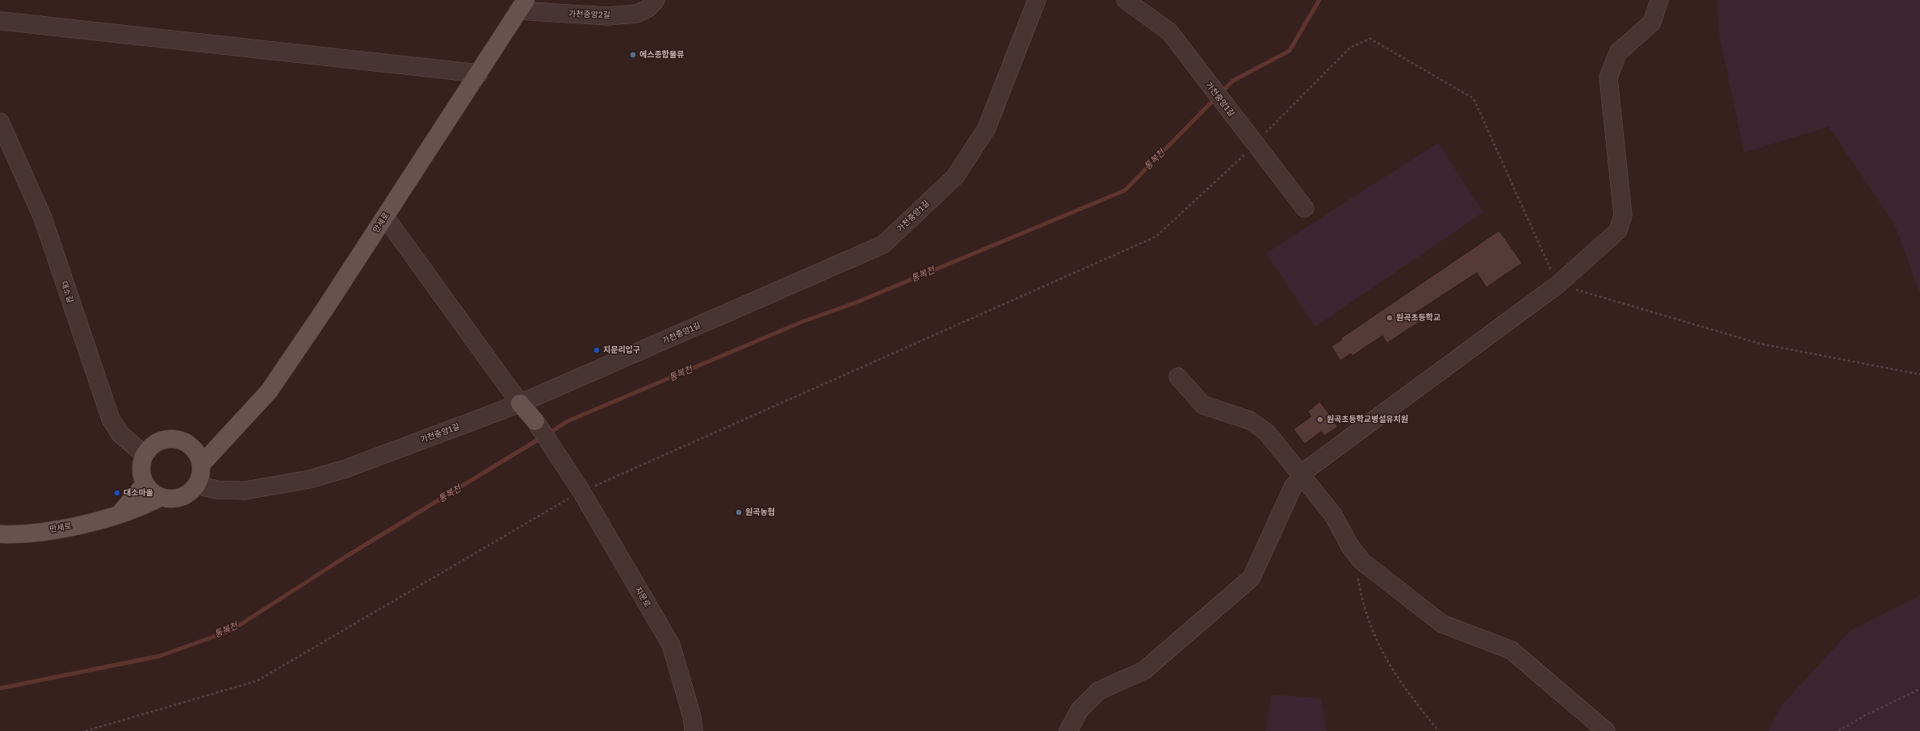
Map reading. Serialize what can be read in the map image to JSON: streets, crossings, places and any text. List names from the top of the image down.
{
  "streets": {
    "main road": ["만세로"],
    "street": [
      "가천중앙2길",
      "가천중앙1길",
      "대소길",
      "지문로"
    ]
  },
  "crossings": [
    ["가천중앙2길", "만세로"],
    ["가천중앙1길", "만세로"],
    ["가천중앙1길", "대소길"],
    ["만세로", "대소길"]
  ],
  "water": ["통복천"],
  "places": [
    "에스종합물류",
    "원곡초등학교",
    "지문리입구",
    "원곡초등학교병설유치원",
    "대소마을",
    "원곡농협"
  ]
}
